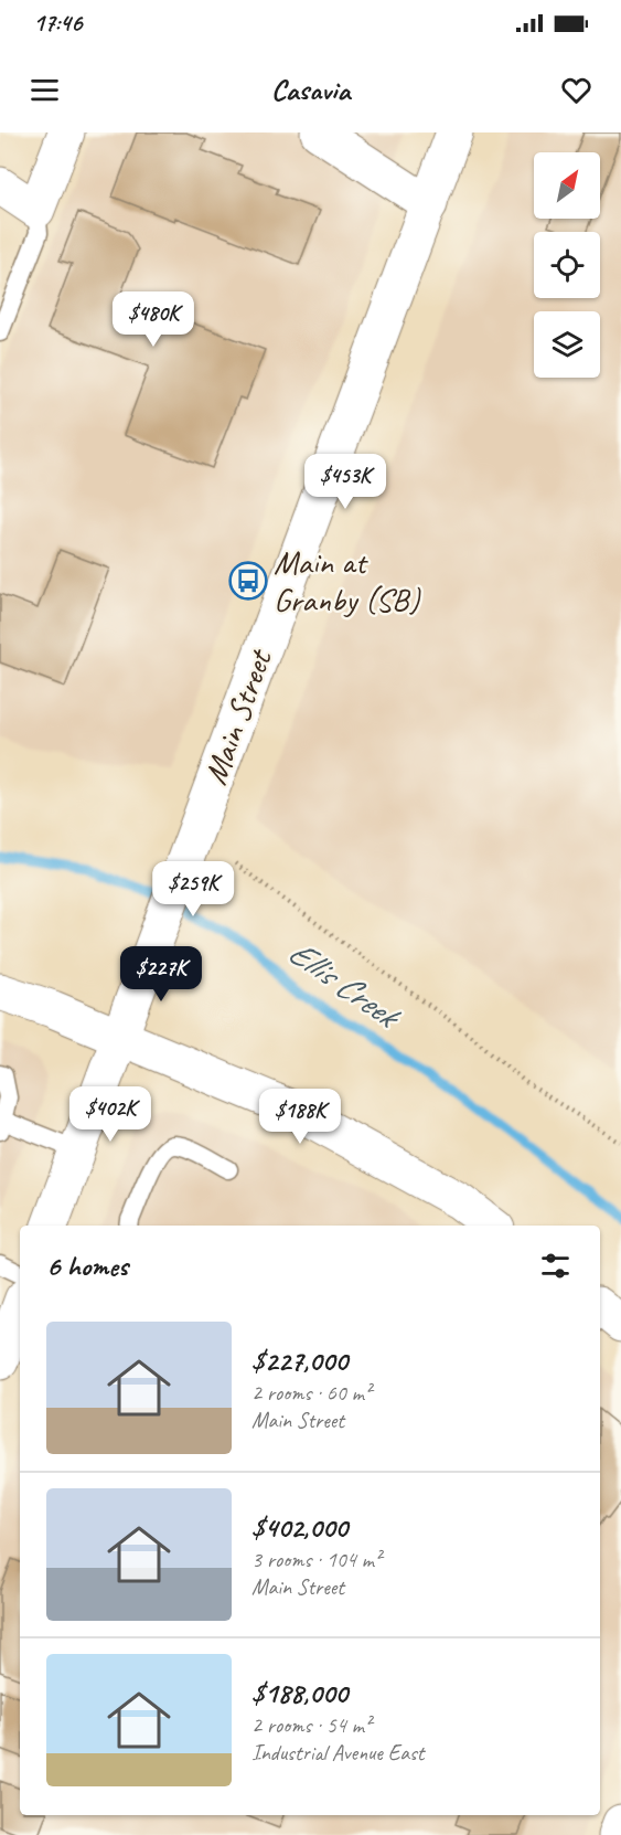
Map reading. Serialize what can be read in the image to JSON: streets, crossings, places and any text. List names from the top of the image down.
{
  "streets": {
    "main road": ["Main Street"]
  },
  "water": ["Ellis Creek"],
  "places": {
    "bus stop": ["Main at Granby (SB)"]
  },
  "north": "top right",
  "page": {
    "status": "17:46",
    "header": "Casavia",
    "price": [
      "$480K",
      "$453K",
      "$259K",
      "$227K",
      "$402K",
      "$188K"
    ],
    "heading": "6 homes",
    "list": [
      {
        "name": "$227,000",
        "note": "2 rooms · 60 m² · Main Street"
      },
      {
        "name": "$402,000",
        "note": "3 rooms · 104 m² · Main Street"
      },
      {
        "name": "$188,000",
        "note": "2 rooms · 54 m² · Industrial Avenue East"
      }
    ]
  }
}
